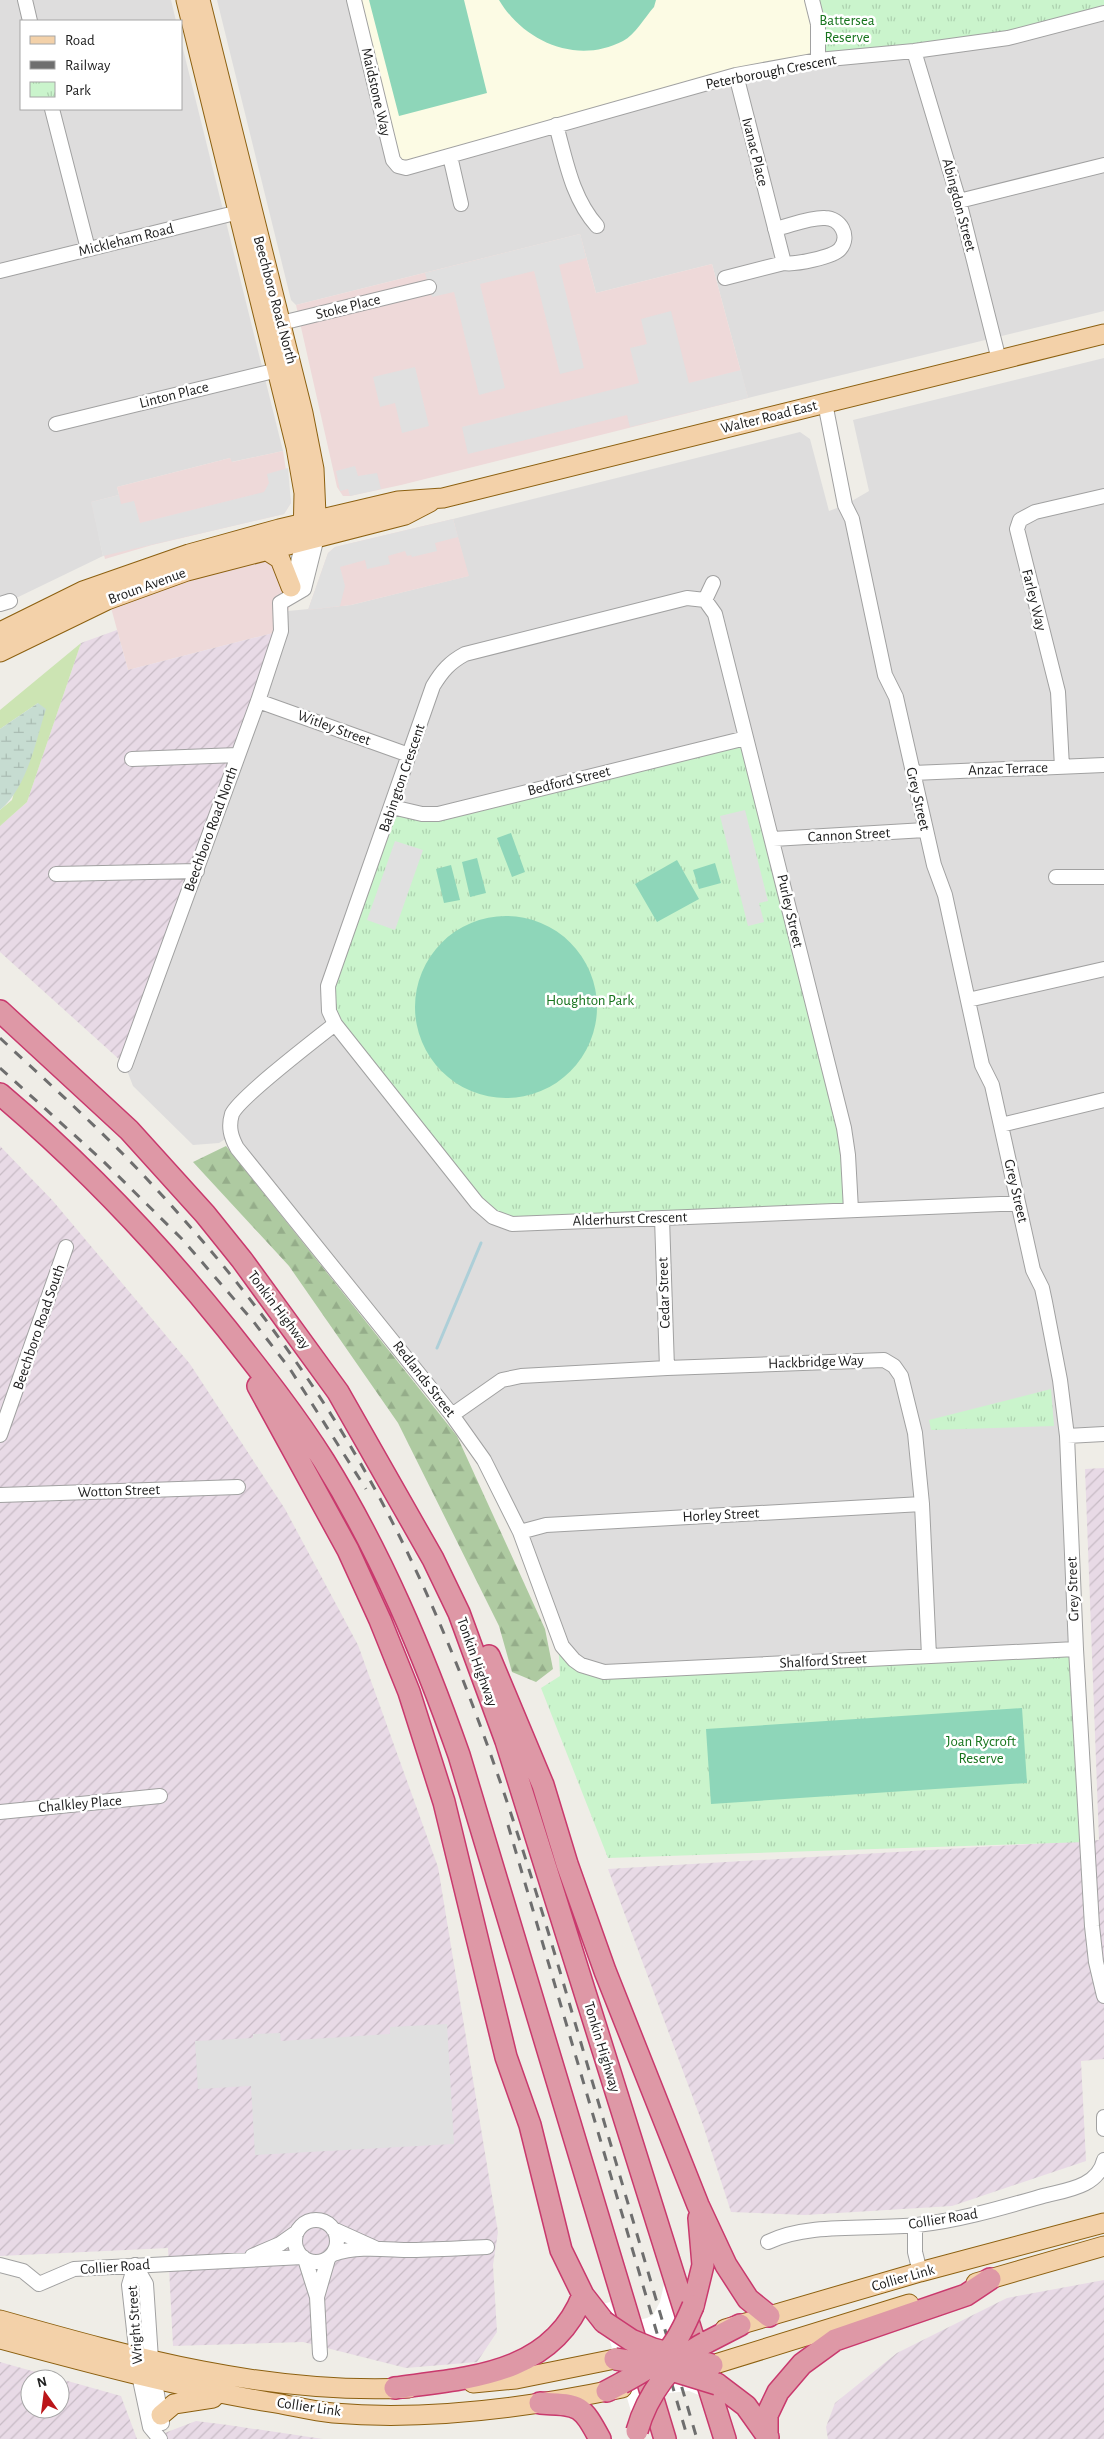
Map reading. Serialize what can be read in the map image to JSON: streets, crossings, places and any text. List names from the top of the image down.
{
  "streets": {
    "highway": ["Tonkin Highway"],
    "main road": [
      "Beechboro Road North",
      "Walter Road East",
      "Broun Avenue",
      "Collier Link"
    ],
    "street": [
      "Peterborough Crescent",
      "Maidstone Way",
      "Ivanac Place",
      "Abingdon Street",
      "Mickleham Road",
      "Stoke Place",
      "Linton Place",
      "Farley Way",
      "Witley Street",
      "Anzac Terrace",
      "Babington Crescent",
      "Bedford Street",
      "Grey Street",
      "Cannon Street",
      "Purley Street",
      "Alderhurst Crescent",
      "Cedar Street",
      "Beechboro Road South",
      "Hackbridge Way",
      "Redlands Street",
      "Wotton Street",
      "Horley Street",
      "Shalford Street",
      "Chalkley Place",
      "Collier Road",
      "Wright Street"
    ]
  },
  "crossings": [
    ["Peterborough Crescent", "Maidstone Way"],
    ["Peterborough Crescent", "Ivanac Place"],
    ["Peterborough Crescent", "Abingdon Street"],
    ["Abingdon Street", "Walter Road East"],
    ["Mickleham Road", "Beechboro Road North"],
    ["Beechboro Road North", "Stoke Place"],
    ["Beechboro Road North", "Linton Place"],
    ["Beechboro Road North", "Walter Road East"],
    ["Beechboro Road North", "Broun Avenue"],
    ["Beechboro Road North", "Witley Street"],
    ["Walter Road East", "Broun Avenue"],
    ["Walter Road East", "Grey Street"],
    ["Farley Way", "Anzac Terrace"],
    ["Witley Street", "Babington Crescent"],
    ["Anzac Terrace", "Grey Street"],
    ["Babington Crescent", "Bedford Street"],
    ["Babington Crescent", "Purley Street"],
    ["Babington Crescent", "Alderhurst Crescent"],
    ["Babington Crescent", "Redlands Street"],
    ["Bedford Street", "Purley Street"],
    ["Grey Street", "Cannon Street"],
    ["Grey Street", "Alderhurst Crescent"],
    ["Grey Street", "Shalford Street"],
    ["Cannon Street", "Purley Street"],
    ["Purley Street", "Alderhurst Crescent"],
    ["Alderhurst Crescent", "Cedar Street"],
    ["Alderhurst Crescent", "Redlands Street"],
    ["Cedar Street", "Hackbridge Way"],
    ["Hackbridge Way", "Redlands Street"],
    ["Hackbridge Way", "Horley Street"],
    ["Hackbridge Way", "Shalford Street"],
    ["Redlands Street", "Horley Street"],
    ["Redlands Street", "Shalford Street"],
    ["Collier Road", "Wright Street"],
    ["Collier Link", "Wright Street"]
  ],
  "parks": ["Battersea Reserve", "Houghton Park", "Joan Rycroft Reserve"],
  "legend": ["Road", "Railway", "Park"],
  "north": "top"
}
